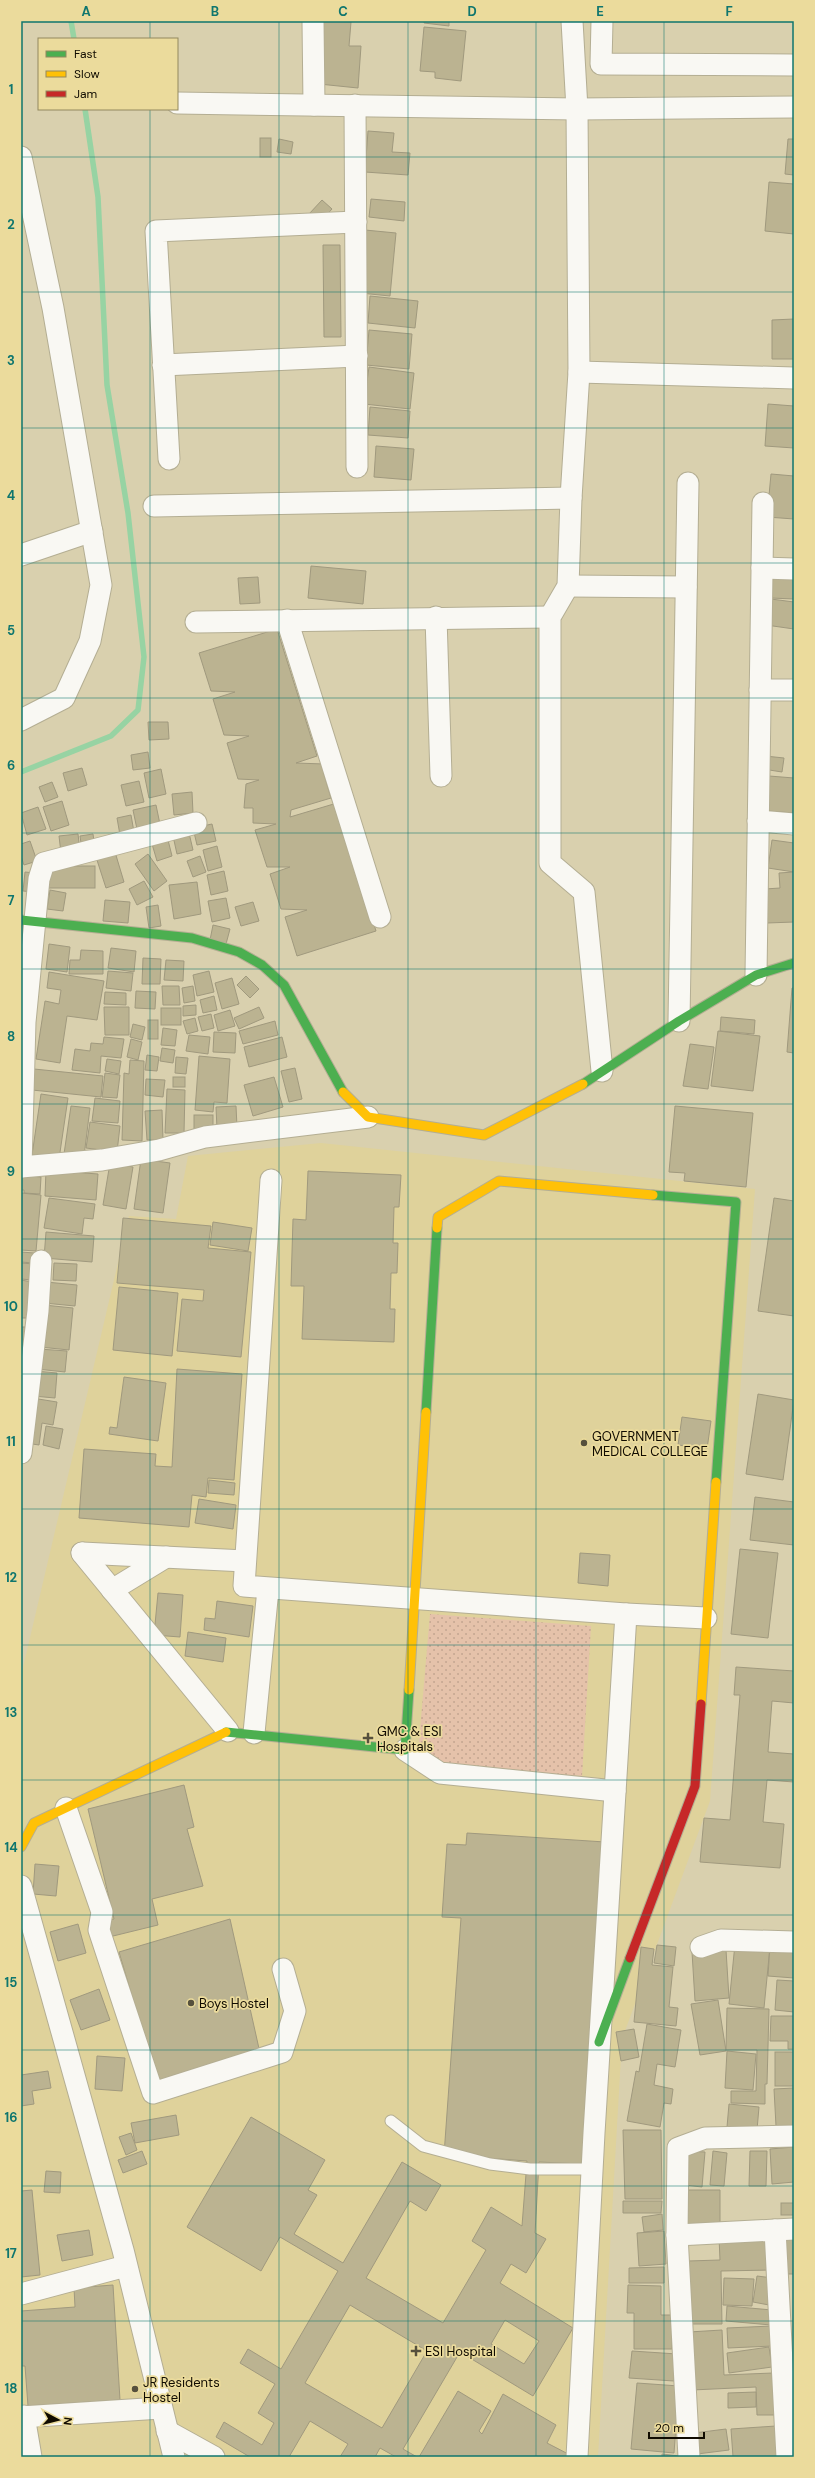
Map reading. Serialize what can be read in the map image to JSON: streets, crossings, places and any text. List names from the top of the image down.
{
  "places": {
    "other": ["GOVERNMENT MEDICAL COLLEGE", "Boys Hostel", "JR Residents Hostel"],
    "health": ["GMC & ESI Hospitals", "ESI Hospital"]
  },
  "legend": ["Fast", "Slow", "Jam"],
  "scale_bar": "20 m",
  "north": "right",
  "grid": {
    "columns": [
      "A",
      "B",
      "C",
      "D",
      "E",
      "F"
    ],
    "rows": [
      "1",
      "2",
      "3",
      "4",
      "5",
      "6",
      "7",
      "8",
      "9",
      "10",
      "11",
      "12",
      "13",
      "14",
      "15",
      "16",
      "17",
      "18"
    ]
  }
}
